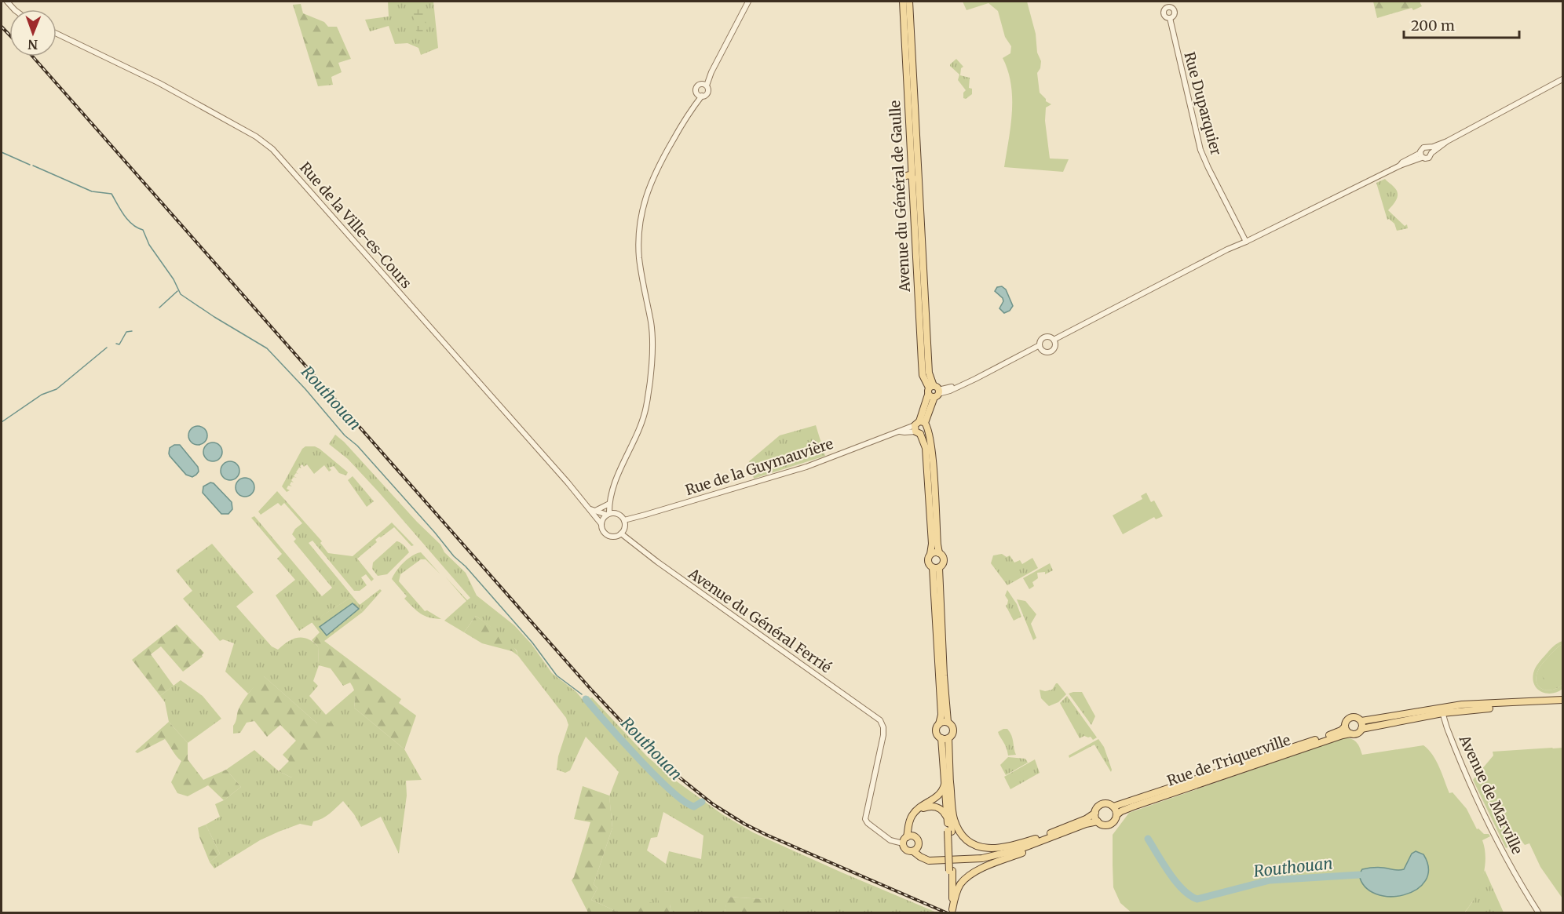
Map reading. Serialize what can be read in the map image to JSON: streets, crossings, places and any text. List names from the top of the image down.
{
  "streets": {
    "main road": ["Avenue du Général de Gaulle", "Rue de Triquerville"],
    "street": [
      "Rue Duparquier",
      "Rue de la Ville-es-Cours",
      "Rue de la Guymauvière",
      "Avenue du Général Ferrié",
      "Avenue de Marville"
    ]
  },
  "crossings": [
    ["Rue de la Ville-es-Cours", "Rue de la Guymauvière"],
    ["Rue de la Ville-es-Cours", "Avenue du Général Ferrié"],
    ["Rue de la Guymauvière", "Avenue du Général Ferrié"]
  ],
  "water": ["Routhouan"],
  "scale_bar": "200 m",
  "north": "bottom"
}
